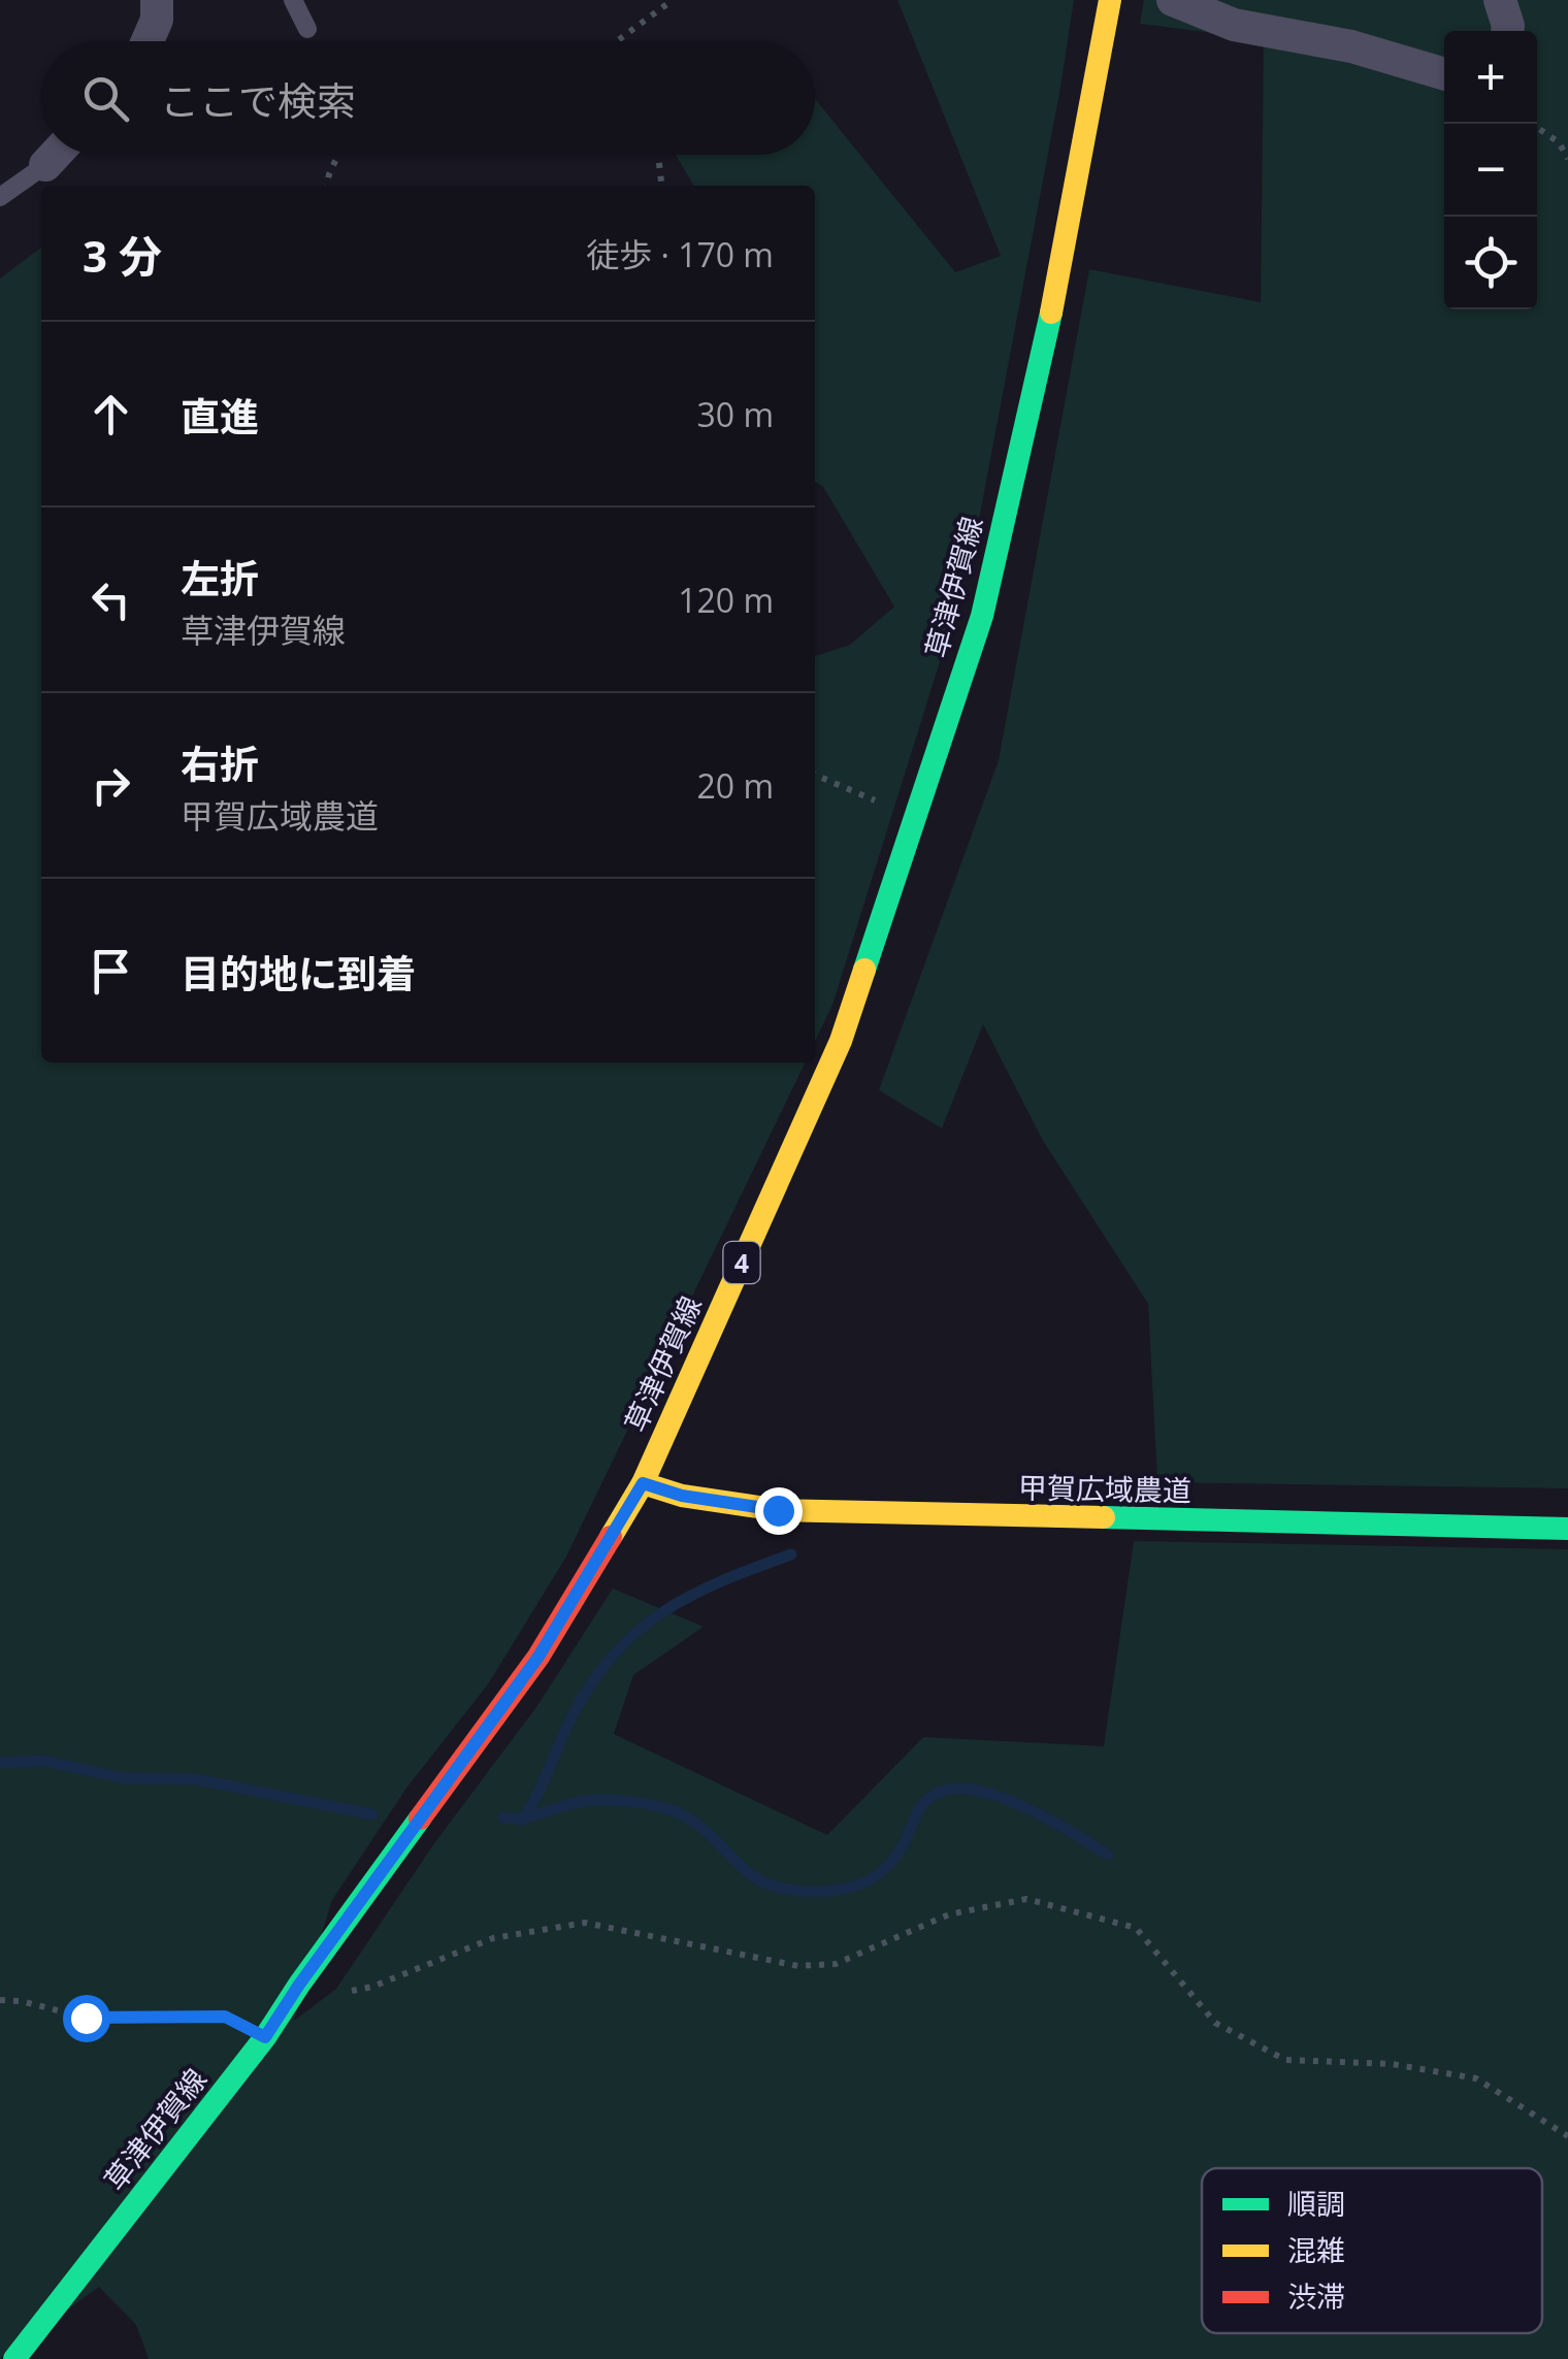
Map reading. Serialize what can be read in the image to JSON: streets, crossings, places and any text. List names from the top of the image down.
{
  "streets": {
    "main road": ["草津伊賀線", "4", "甲賀広域農道"]
  },
  "crossings": [
    ["草津伊賀線", "甲賀広域農道"]
  ],
  "legend": ["順調", "混雑", "渋滞"],
  "page": {
    "map_buttons": ["+", "−"],
    "search": "ここで検索",
    "heading": ["3 分", "徒歩 · 170 m"],
    "list": [
      ["直進", "30 m"],
      ["左折", "草津伊賀線", "120 m"],
      ["右折", "甲賀広域農道", "20 m"],
      "目的地に到着"
    ]
  }
}
